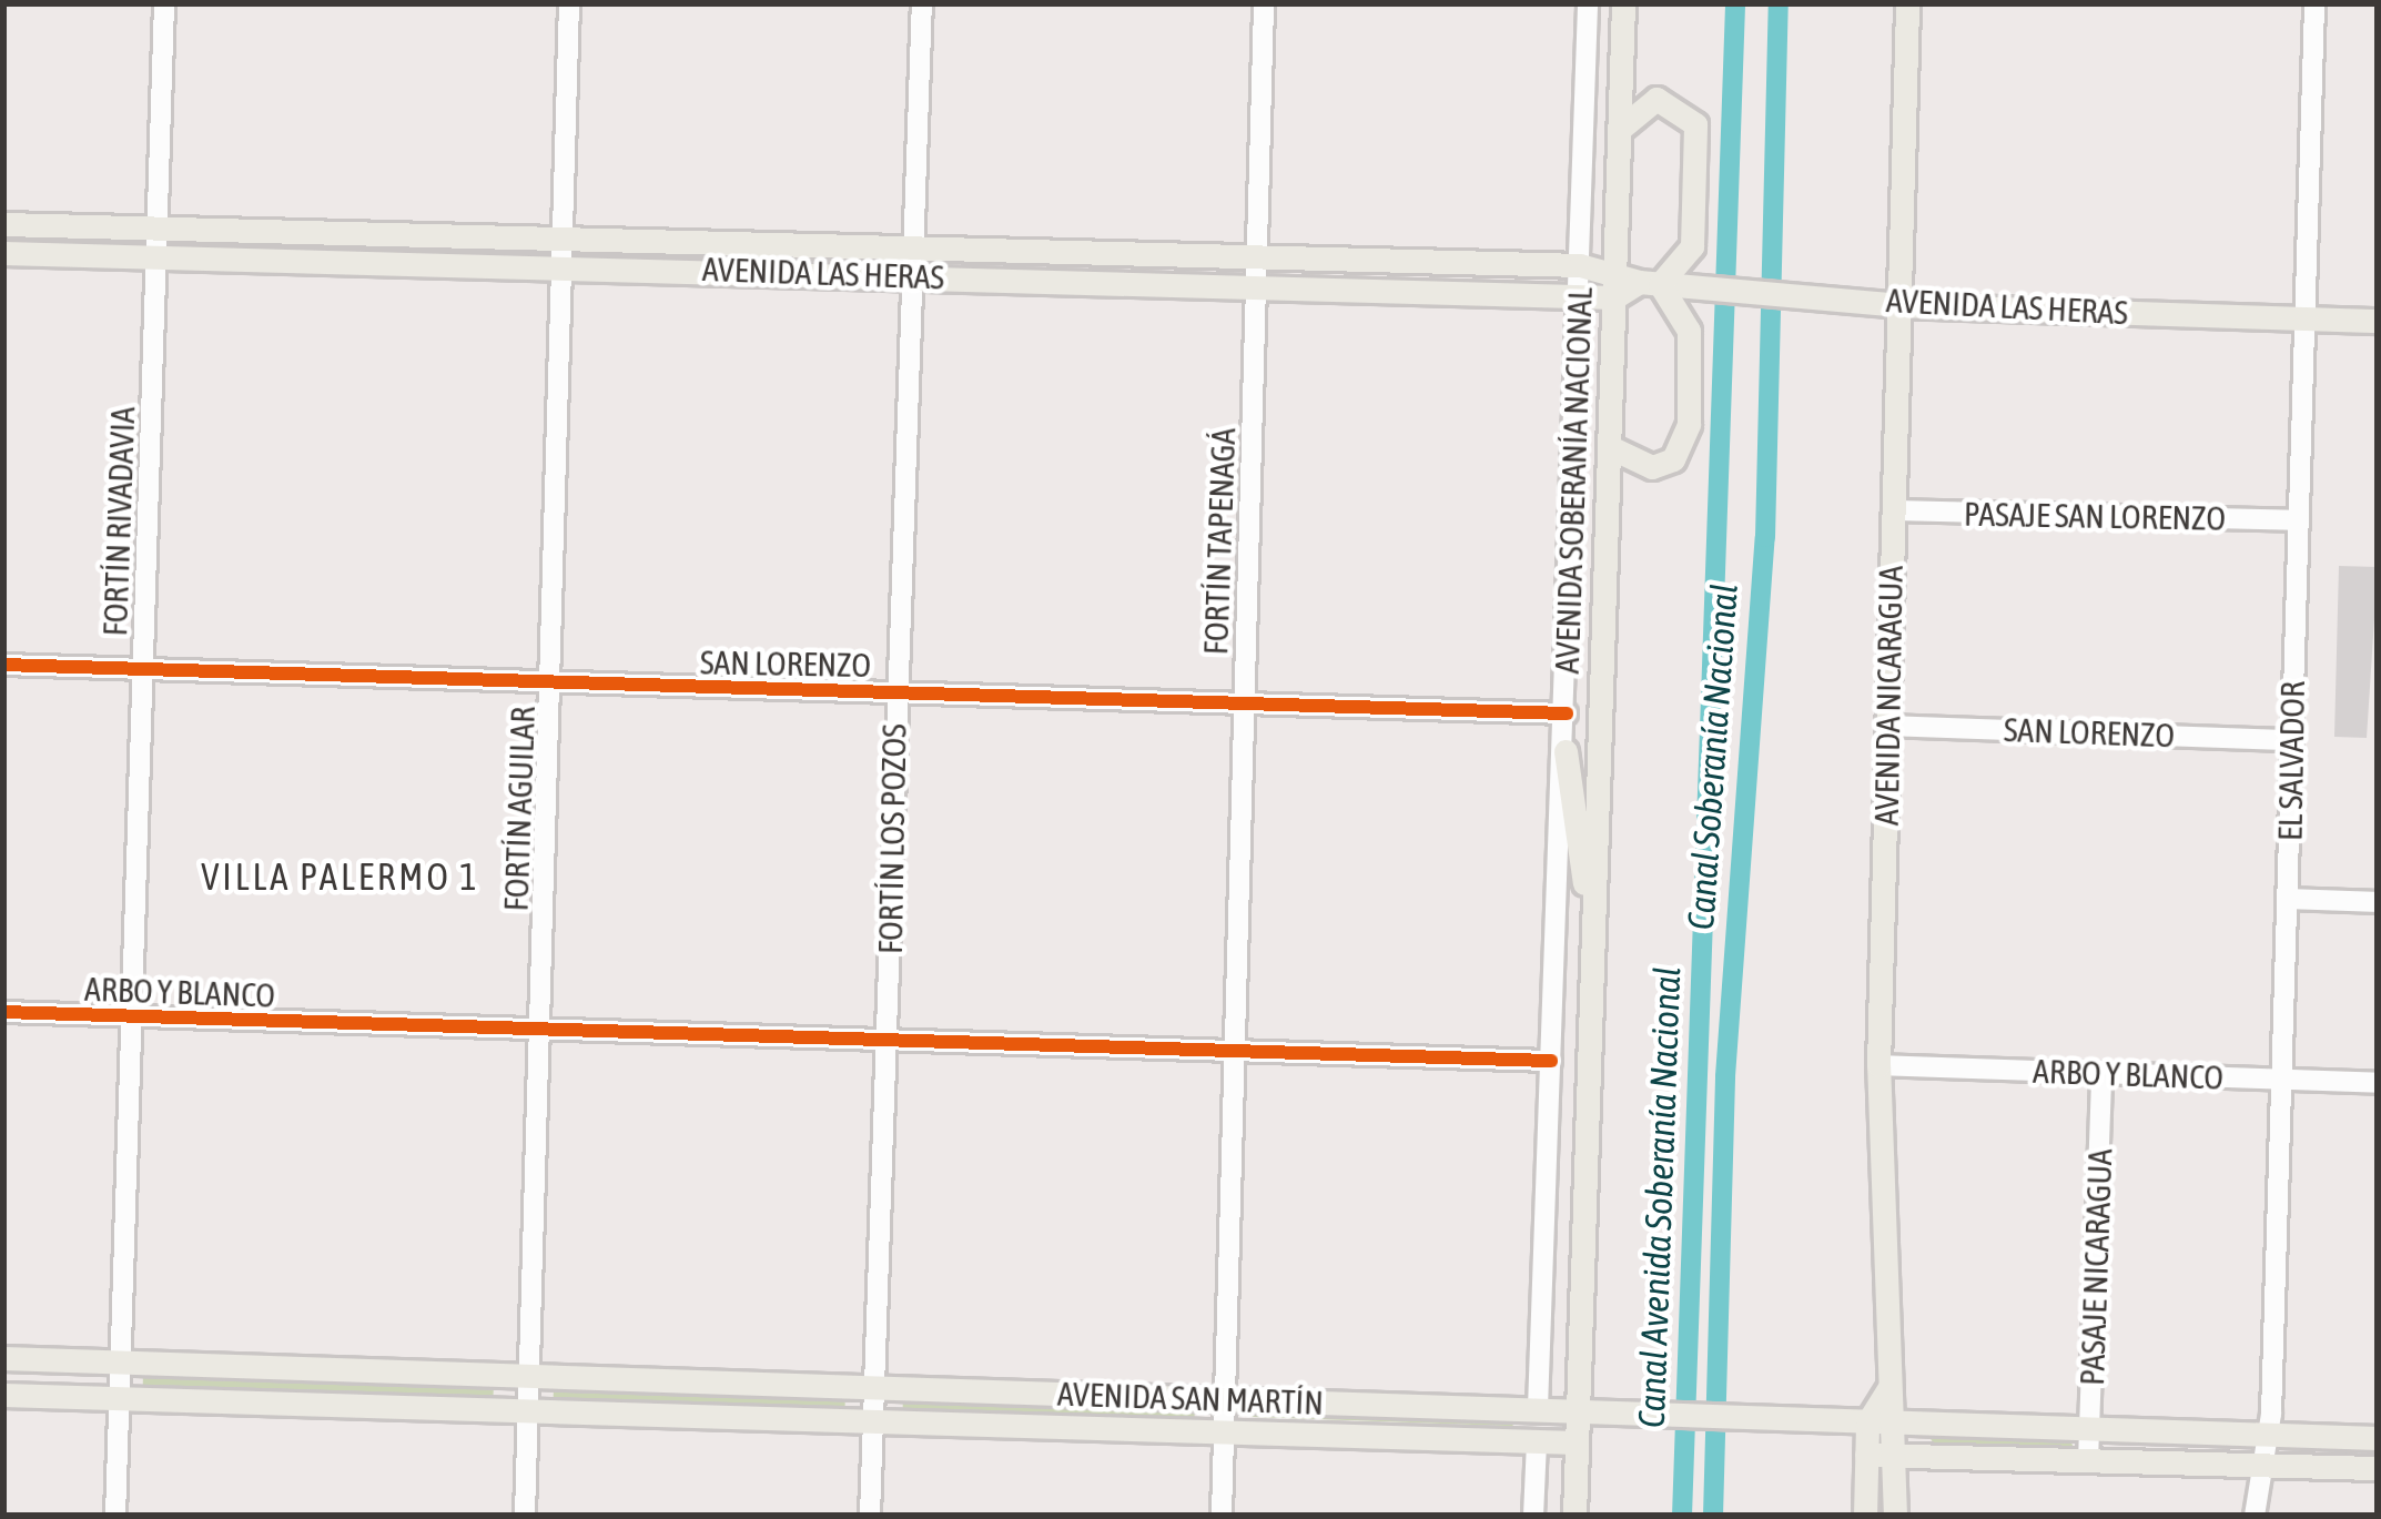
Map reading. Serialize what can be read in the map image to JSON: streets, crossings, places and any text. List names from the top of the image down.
{
  "streets": {
    "main road": [
      "AVENIDA LAS HERAS",
      "AVENIDA SOBERANÍA NACIONAL",
      "AVENIDA NICARAGUA",
      "AVENIDA SAN MARTÍN"
    ],
    "street": [
      "PASAJE SAN LORENZO",
      "FORTÍN RIVADAVIA",
      "FORTÍN TAPENAGÁ",
      "SAN LORENZO",
      "EL SALVADOR",
      "FORTÍN AGUILAR",
      "FORTÍN LOS POZOS",
      "ARBO Y BLANCO",
      "PASAJE NICARAGUA"
    ]
  },
  "crossings": [
    ["AVENIDA LAS HERAS", "AVENIDA SOBERANÍA NACIONAL"],
    ["AVENIDA LAS HERAS", "FORTÍN RIVADAVIA"],
    ["AVENIDA LAS HERAS", "FORTÍN TAPENAGÁ"],
    ["AVENIDA LAS HERAS", "AVENIDA NICARAGUA"],
    ["AVENIDA LAS HERAS", "EL SALVADOR"],
    ["AVENIDA LAS HERAS", "FORTÍN AGUILAR"],
    ["AVENIDA LAS HERAS", "FORTÍN LOS POZOS"],
    ["AVENIDA SOBERANÍA NACIONAL", "SAN LORENZO"],
    ["AVENIDA SOBERANÍA NACIONAL", "ARBO Y BLANCO"],
    ["AVENIDA SOBERANÍA NACIONAL", "AVENIDA SAN MARTÍN"],
    ["PASAJE SAN LORENZO", "AVENIDA NICARAGUA"],
    ["PASAJE SAN LORENZO", "EL SALVADOR"],
    ["FORTÍN RIVADAVIA", "SAN LORENZO"],
    ["FORTÍN RIVADAVIA", "ARBO Y BLANCO"],
    ["FORTÍN RIVADAVIA", "AVENIDA SAN MARTÍN"],
    ["FORTÍN TAPENAGÁ", "SAN LORENZO"],
    ["FORTÍN TAPENAGÁ", "ARBO Y BLANCO"],
    ["FORTÍN TAPENAGÁ", "AVENIDA SAN MARTÍN"],
    ["SAN LORENZO", "AVENIDA NICARAGUA"],
    ["SAN LORENZO", "EL SALVADOR"],
    ["SAN LORENZO", "FORTÍN AGUILAR"],
    ["SAN LORENZO", "FORTÍN LOS POZOS"],
    ["AVENIDA NICARAGUA", "ARBO Y BLANCO"],
    ["AVENIDA NICARAGUA", "AVENIDA SAN MARTÍN"],
    ["EL SALVADOR", "ARBO Y BLANCO"],
    ["EL SALVADOR", "AVENIDA SAN MARTÍN"],
    ["FORTÍN AGUILAR", "ARBO Y BLANCO"],
    ["FORTÍN AGUILAR", "AVENIDA SAN MARTÍN"],
    ["FORTÍN LOS POZOS", "ARBO Y BLANCO"],
    ["FORTÍN LOS POZOS", "AVENIDA SAN MARTÍN"],
    ["ARBO Y BLANCO", "PASAJE NICARAGUA"],
    ["PASAJE NICARAGUA", "AVENIDA SAN MARTÍN"]
  ],
  "districts": ["VILLA PALERMO 1"],
  "water": ["Canal Soberanía Nacional", "Canal Avenida Soberanía Nacional"]
}
